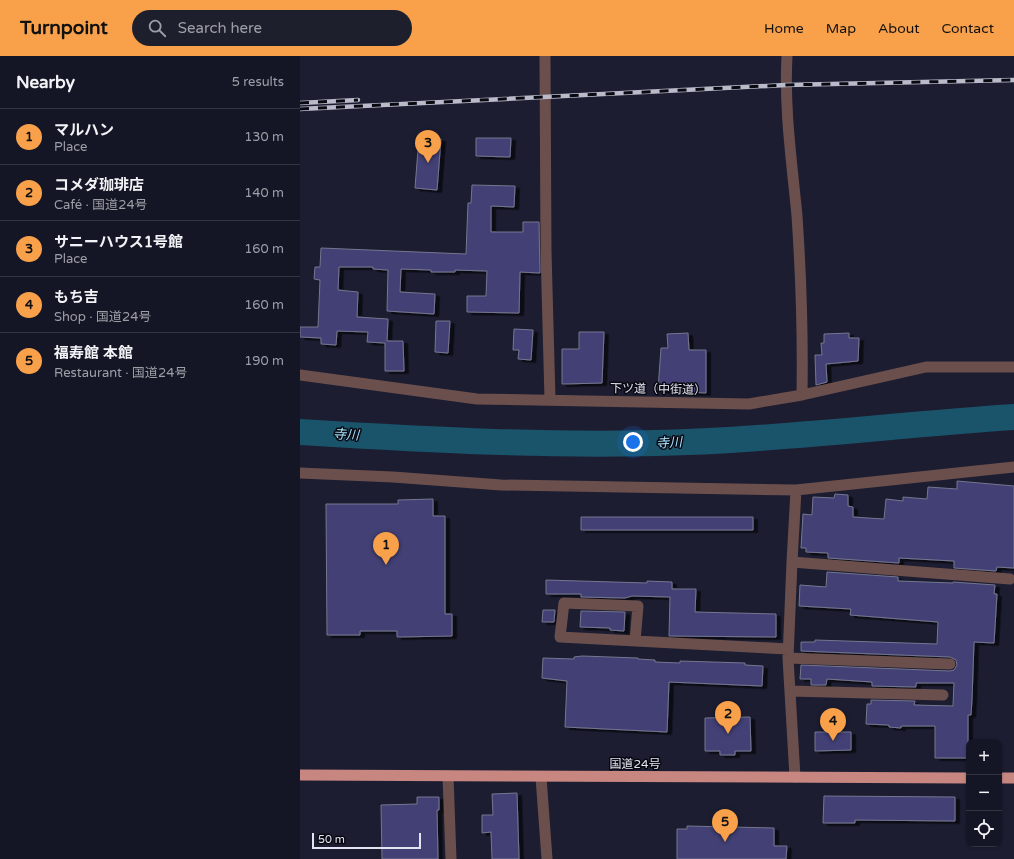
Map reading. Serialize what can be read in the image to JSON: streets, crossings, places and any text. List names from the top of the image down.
{
  "streets": {
    "highway": ["国道24号"],
    "street": ["下ツ道（中街道）"]
  },
  "water": ["寺川"],
  "scale_bar": "50 m",
  "page": {
    "header": "Turnpoint",
    "search": "Search here",
    "nav": [
      "Home",
      "Map",
      "About",
      "Contact"
    ],
    "heading": ["Nearby", "5 results"],
    "list": [
      {
        "mark": "1",
        "name": "マルハン",
        "note": "Place",
        "value": "130 m"
      },
      {
        "mark": "2",
        "name": "コメダ珈琲店",
        "note": "Café · 国道24号",
        "value": "140 m"
      },
      {
        "mark": "3",
        "name": "サニーハウス1号館",
        "note": "Place",
        "value": "160 m"
      },
      {
        "mark": "4",
        "name": "もち吉",
        "note": "Shop · 国道24号",
        "value": "160 m"
      },
      {
        "mark": "5",
        "name": "福寿館 本館",
        "note": "Restaurant · 国道24号",
        "value": "190 m"
      }
    ],
    "pins": [
      "3",
      "1",
      "2",
      "4",
      "5"
    ],
    "map_buttons": ["+", "−"],
    "scale": "50 m"
  }
}
